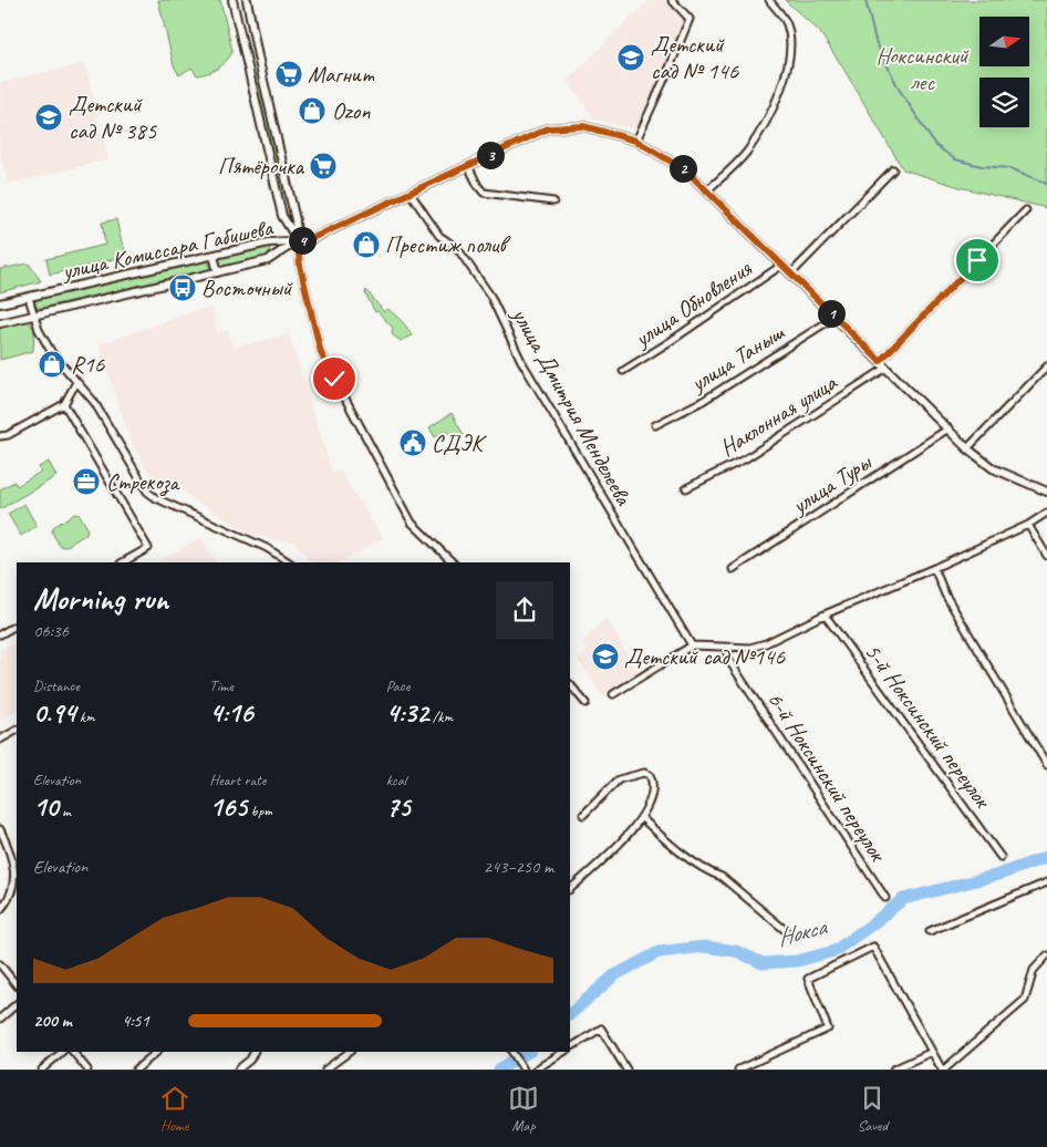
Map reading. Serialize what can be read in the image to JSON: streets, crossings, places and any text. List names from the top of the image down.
{
  "streets": {
    "street": [
      "улица Комиссара Габишева",
      "улица Обновления",
      "улица Таныш",
      "улица Дмитрия Менделеева",
      "Наклонная улица",
      "улица Туры",
      "5-й Ноксинский переулок",
      "6-й Ноксинский переулок"
    ]
  },
  "water": ["Нокса"],
  "parks": ["Ноксинский лес"],
  "places": {
    "school or university": ["Детский сад № 146", "Детский сад № 385", "Детский сад №146"],
    "supermarket": ["Магнит", "Пятёрочка"],
    "shop": ["Ozon", "Престиж полив", "R16"],
    "bus stop": ["Восточный"],
    "public building": ["СДЭК"],
    "office": ["Стрекоза"]
  },
  "north": "right",
  "page": {
    "pins": [
      "3",
      "2",
      "4",
      "1"
    ],
    "heading": ["Morning run", "06:36"],
    "stats": [
      ["Distance", "0.94 km"],
      ["Time", "4:16"],
      ["Pace", "4:32 /km"],
      ["Elevation", "10 m"],
      ["Heart rate", "165 bpm"],
      ["kcal", "75"]
    ],
    "chart": ["Elevation", "243–250 m"],
    "list": [
      {
        "name": "200 m",
        "note": "4:51"
      }
    ],
    "tabs": ["Home", "Map", "Saved"]
  }
}
